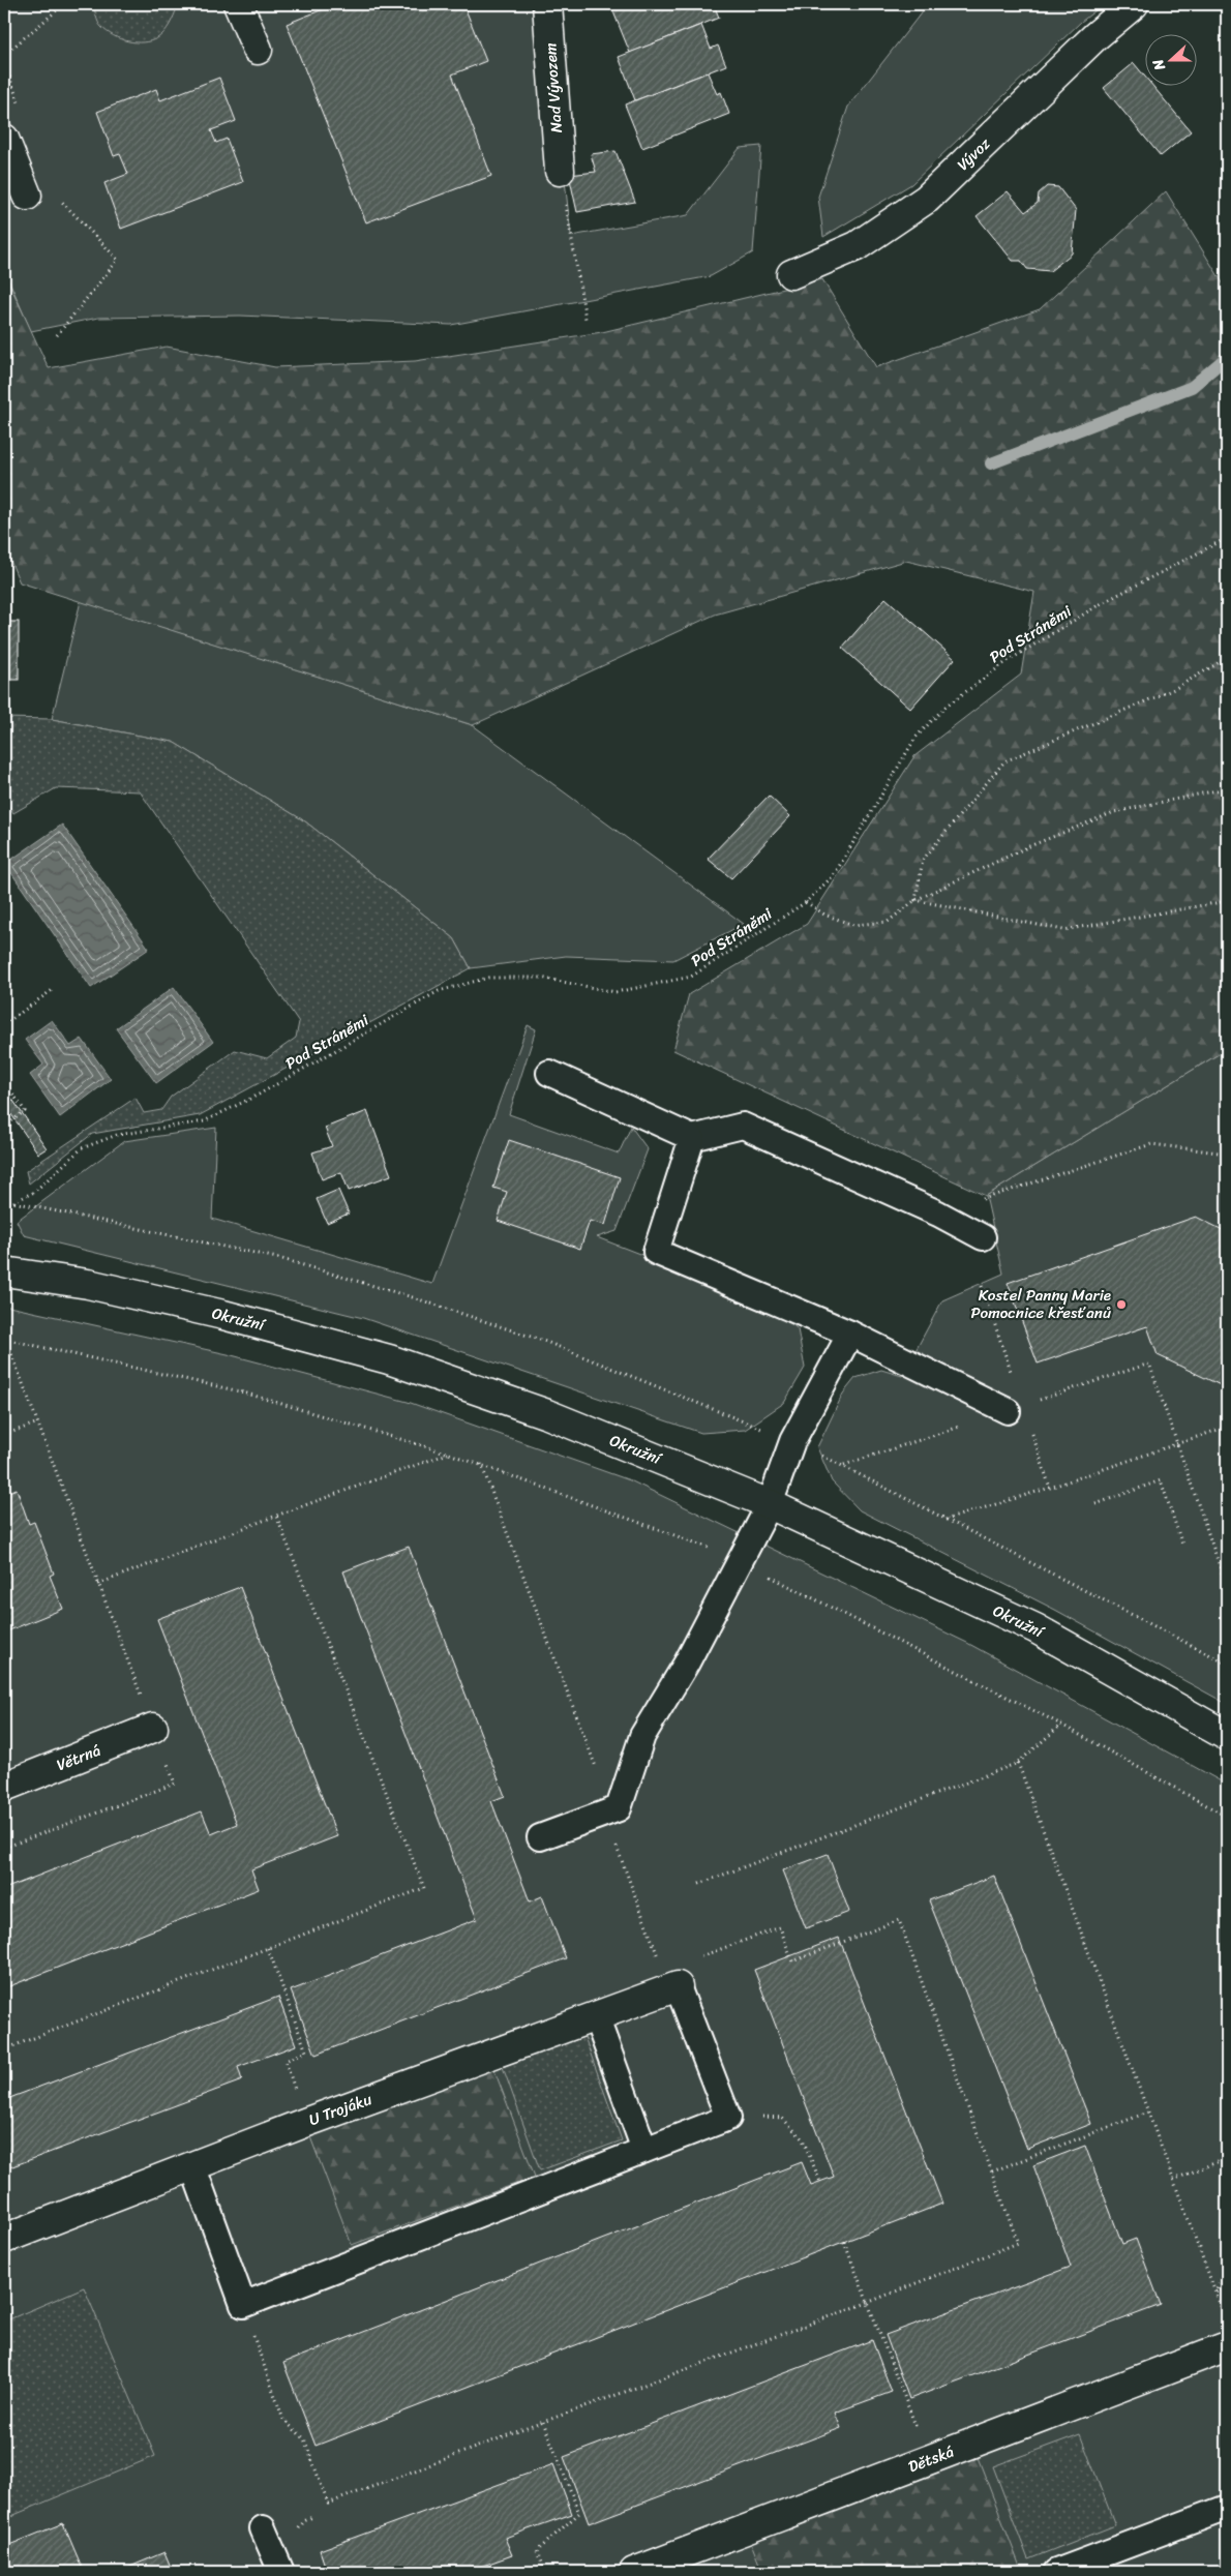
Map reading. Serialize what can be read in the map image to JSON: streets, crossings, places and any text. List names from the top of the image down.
{
  "streets": {
    "street": [
      "Nad Vývozem",
      "Vývoz",
      "Okružní",
      "Větrná",
      "U Trojáku",
      "Dětská"
    ],
    "path": ["Pod Stráněmi"]
  },
  "places": ["Kostel Panny Marie Pomocnice křesťanů"],
  "north": "left"
}
